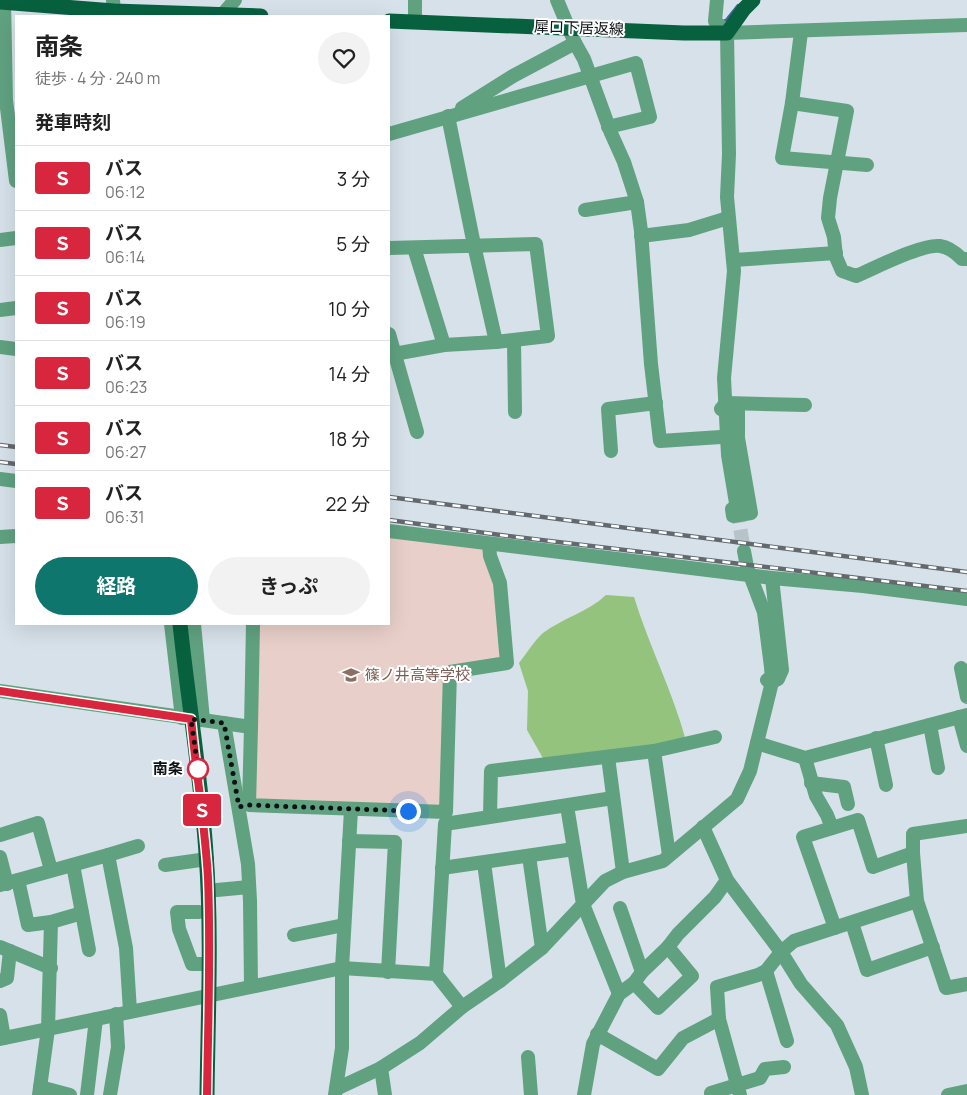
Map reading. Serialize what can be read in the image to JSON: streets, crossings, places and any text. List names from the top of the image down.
{
  "streets": {
    "main road": ["犀口下居返線"]
  },
  "places": {
    "school or university": ["篠ノ井高等学校"],
    "other": ["南条"]
  },
  "lines": ["bus line Ｓ"],
  "page": {
    "on_map": "Ｓ",
    "heading": [
      ["南条", "徒歩 · 4 分 · 240 m"],
      "発車時刻"
    ],
    "list": [
      {
        "mark": "Ｓ",
        "name": "バス",
        "note": "06:12",
        "value": "3 分"
      },
      {
        "mark": "Ｓ",
        "name": "バス",
        "note": "06:14",
        "value": "5 分"
      },
      {
        "mark": "Ｓ",
        "name": "バス",
        "note": "06:19",
        "value": "10 分"
      },
      {
        "mark": "Ｓ",
        "name": "バス",
        "note": "06:23",
        "value": "14 分"
      },
      {
        "mark": "Ｓ",
        "name": "バス",
        "note": "06:27",
        "value": "18 分"
      },
      {
        "mark": "Ｓ",
        "name": "バス",
        "note": "06:31",
        "value": "22 分"
      }
    ],
    "buttons": ["経路", "きっぷ"]
  }
}
